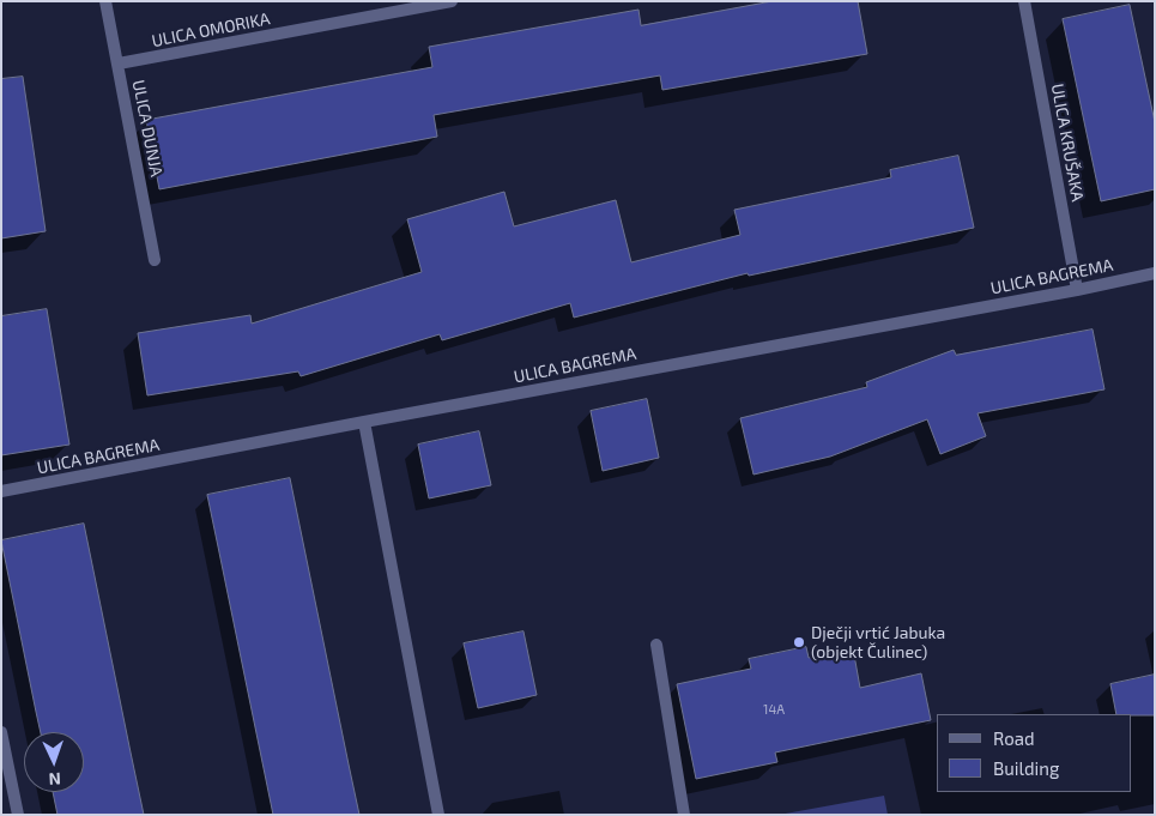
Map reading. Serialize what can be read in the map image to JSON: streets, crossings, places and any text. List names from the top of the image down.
{
  "streets": {
    "street": [
      "ULICA OMORIKA",
      "ULICA DUNJA",
      "ULICA KRUŠAKA",
      "ULICA BAGREMA"
    ]
  },
  "crossings": [
    ["ULICA OMORIKA", "ULICA DUNJA"],
    ["ULICA KRUŠAKA", "ULICA BAGREMA"]
  ],
  "places": ["Dječji vrtić Jabuka (objekt Čulinec)"],
  "house_numbers": ["14A"],
  "legend": ["Road", "Building"],
  "north": "bottom"
}
